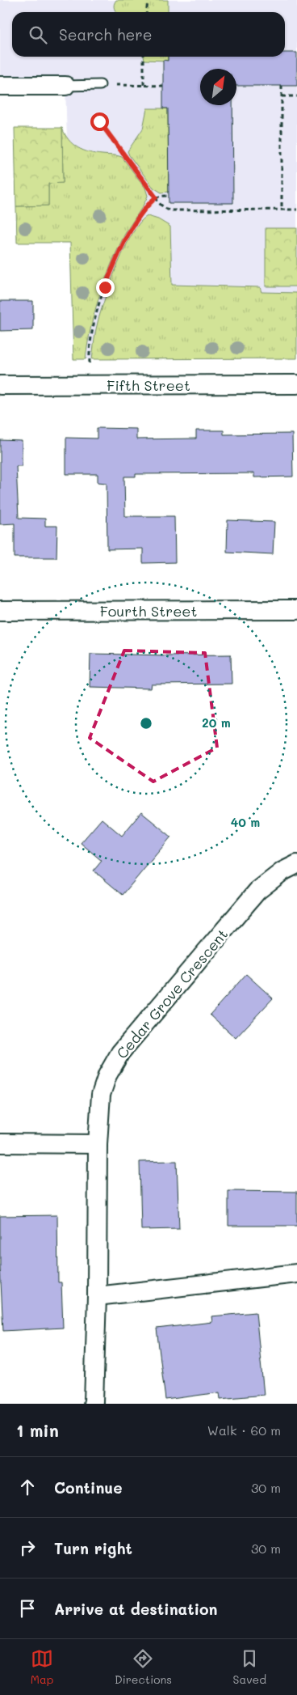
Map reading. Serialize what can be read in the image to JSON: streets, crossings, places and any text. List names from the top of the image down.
{
  "streets": {
    "street": ["Fifth Street", "Fourth Street", "Cedar Grove Crescent"]
  },
  "north": "top right",
  "page": {
    "search": "Search here",
    "heading": ["1 min", "Walk · 60 m"],
    "list": [
      ["Continue", "30 m"],
      ["Turn right", "30 m"],
      "Arrive at destination"
    ],
    "nav": ["Map", "Directions", "Saved"]
  },
  "rings": ["20 m", "40 m"]
}
